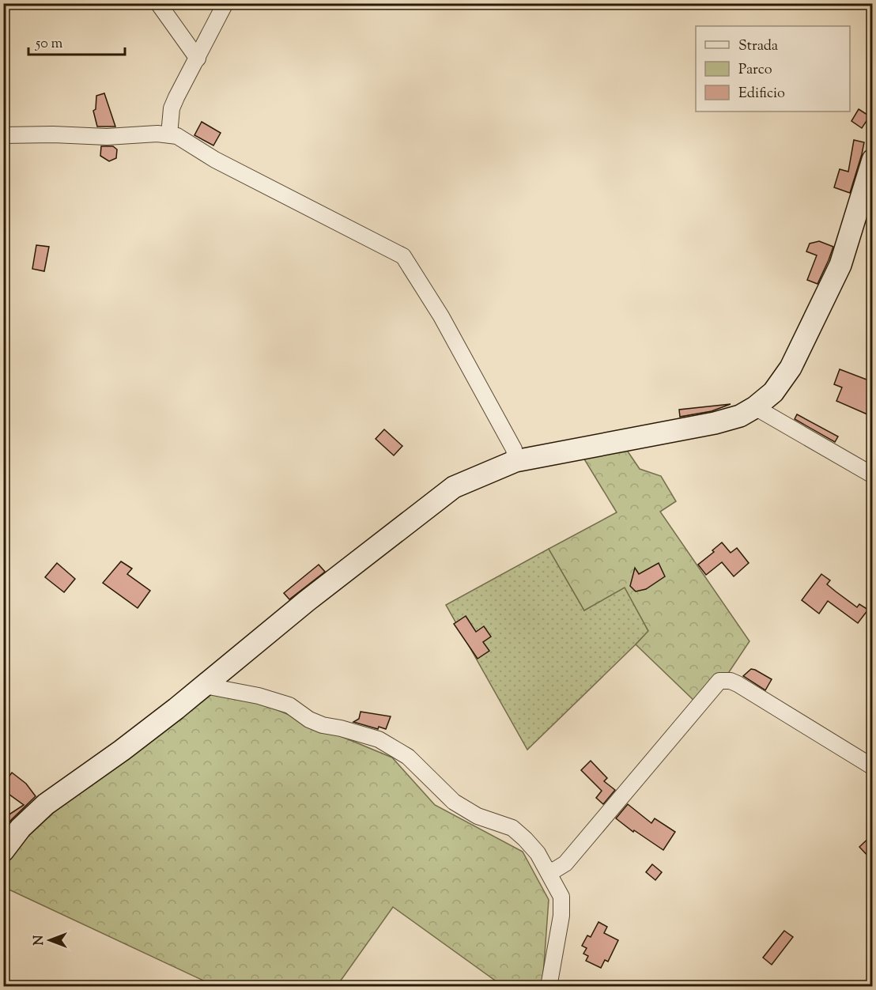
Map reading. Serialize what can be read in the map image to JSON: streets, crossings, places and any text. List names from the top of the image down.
{
  "legend": ["Strada", "Parco", "Edificio"],
  "scale_bar": "50 m",
  "north": "left"
}
